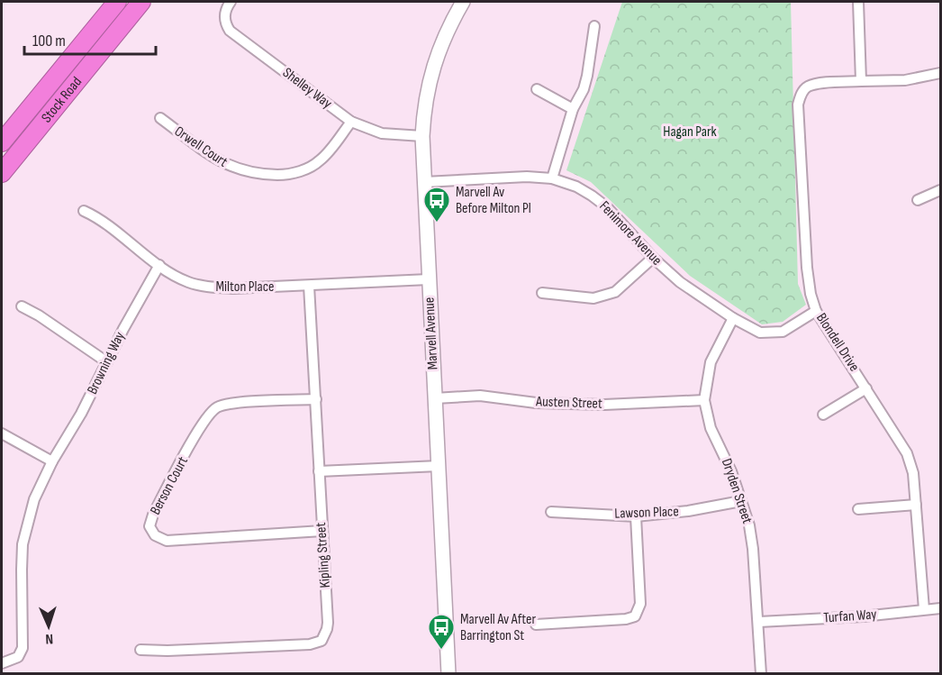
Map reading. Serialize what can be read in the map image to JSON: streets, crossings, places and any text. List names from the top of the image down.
{
  "streets": {
    "highway": ["Stock Road"],
    "street": [
      "Shelley Way",
      "Orwell Court",
      "Fenimore Avenue",
      "Milton Place",
      "Marvell Avenue",
      "Blondell Drive",
      "Browning Way",
      "Austen Street",
      "Berson Court",
      "Dryden Street",
      "Lawson Place",
      "Kipling Street",
      "Turfan Way"
    ]
  },
  "crossings": [
    ["Shelley Way", "Orwell Court"],
    ["Shelley Way", "Marvell Avenue"],
    ["Fenimore Avenue", "Marvell Avenue"],
    ["Fenimore Avenue", "Blondell Drive"],
    ["Fenimore Avenue", "Dryden Street"],
    ["Milton Place", "Marvell Avenue"],
    ["Milton Place", "Browning Way"],
    ["Milton Place", "Kipling Street"],
    ["Marvell Avenue", "Austen Street"],
    ["Blondell Drive", "Turfan Way"],
    ["Austen Street", "Dryden Street"],
    ["Berson Court", "Kipling Street"],
    ["Dryden Street", "Lawson Place"],
    ["Dryden Street", "Turfan Way"]
  ],
  "parks": ["Hagan Park"],
  "places": {
    "bus stop": ["Marvell Av Before Milton Pl", "Marvell Av After Barrington St"]
  },
  "scale_bar": "100 m",
  "north": "bottom"
}
